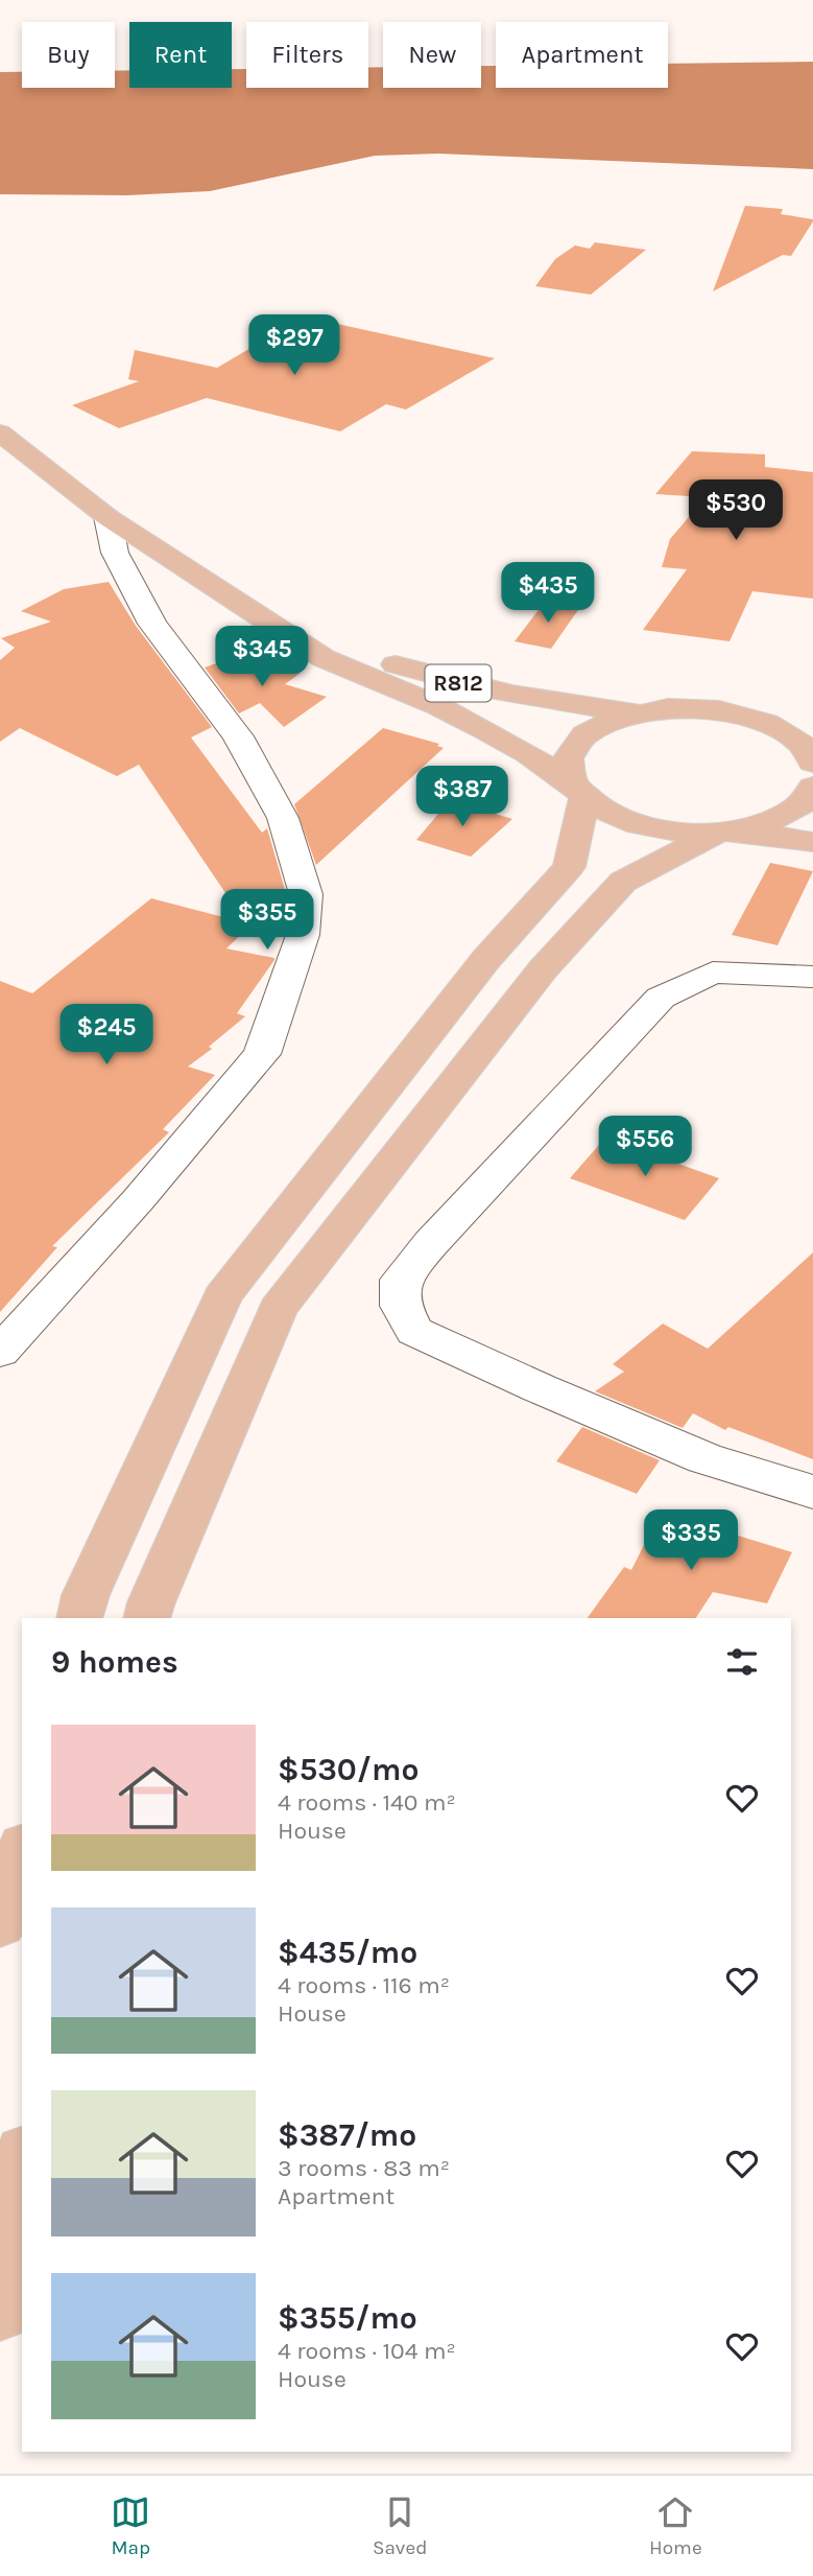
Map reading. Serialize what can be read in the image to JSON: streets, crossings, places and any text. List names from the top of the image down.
{
  "streets": {
    "main road": ["R812"]
  },
  "page": {
    "chip": [
      "Buy",
      "Rent",
      "Filters",
      "New",
      "Apartment"
    ],
    "price": [
      "$297",
      "$530",
      "$435",
      "$345",
      "$387",
      "$355",
      "$245",
      "$556",
      "$335"
    ],
    "heading": "9 homes",
    "list": [
      {
        "name": "$530/mo",
        "note": "4 rooms · 140 m² · House"
      },
      {
        "name": "$435/mo",
        "note": "4 rooms · 116 m² · House"
      },
      {
        "name": "$387/mo",
        "note": "3 rooms · 83 m² · Apartment"
      },
      {
        "name": "$355/mo",
        "note": "4 rooms · 104 m² · House"
      }
    ],
    "tabs": ["Map", "Saved", "Home"]
  }
}
